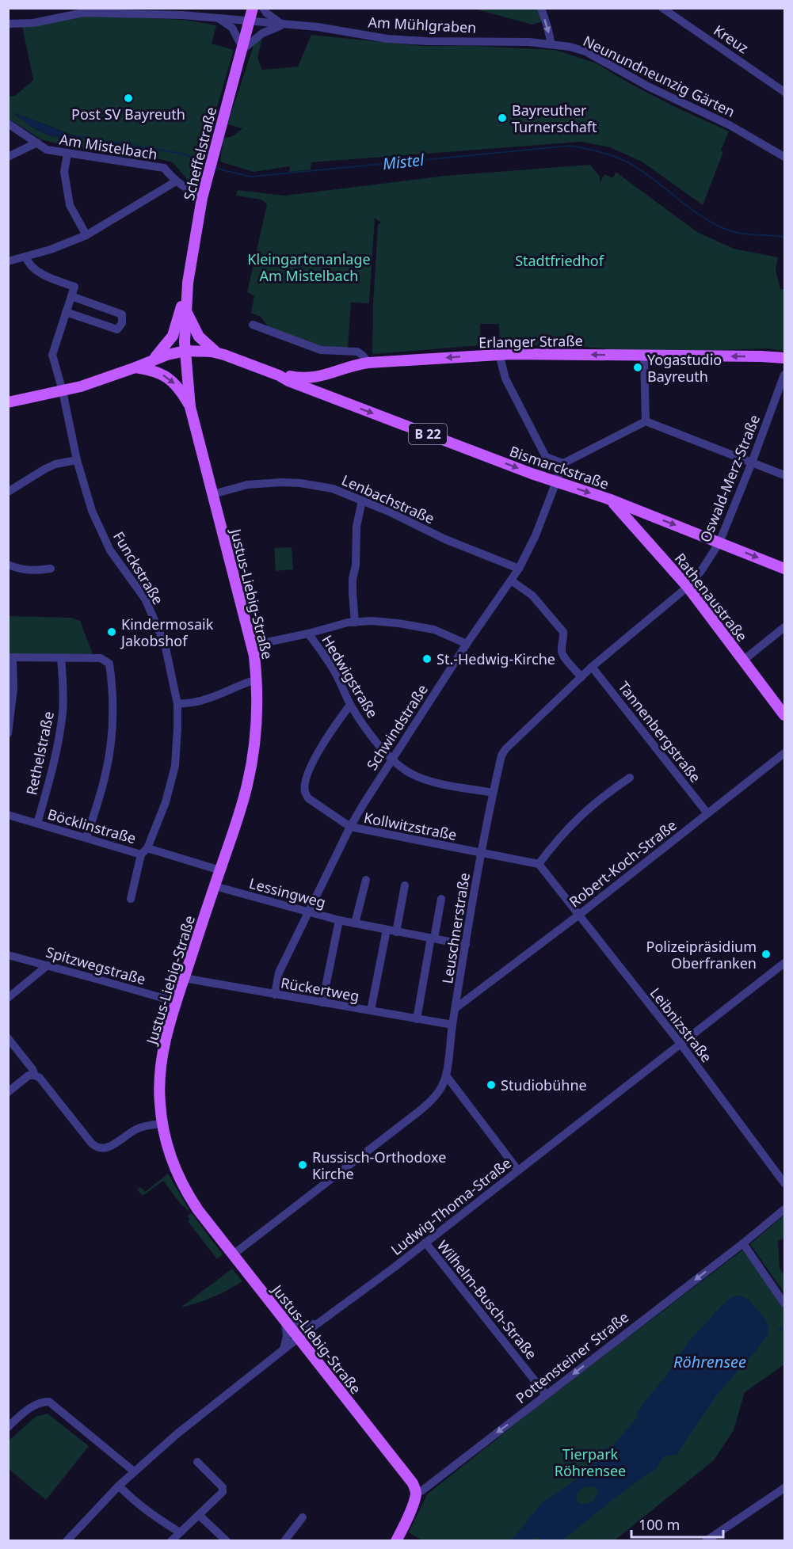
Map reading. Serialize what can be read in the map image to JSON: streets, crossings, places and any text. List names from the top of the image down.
{
  "streets": {
    "main road": [
      "Scheffelstraße",
      "Erlanger Straße",
      "B 22",
      "Bismarckstraße",
      "Justus-Liebig-Straße",
      "Rathenaustraße"
    ],
    "street": [
      "Am Mühlgraben",
      "Kreuz",
      "Neunundneunzig Gärten",
      "Am Mistelbach",
      "Oswald-Merz-Straße",
      "Lenbachstraße",
      "Funckstraße",
      "Hedwigstraße",
      "Schwindstraße",
      "Tannenbergstraße",
      "Rethelstraße",
      "Böcklinstraße",
      "Kollwitzstraße",
      "Robert-Koch-Straße",
      "Lessingweg",
      "Leuschnerstraße",
      "Spitzwegstraße",
      "Rückertweg",
      "Leibnizstraße",
      "Ludwig-Thoma-Straße",
      "Wilhelm-Busch-Straße",
      "Pottensteiner Straße"
    ]
  },
  "crossings": [
    ["Am Mühlgraben", "Neunundneunzig Gärten"],
    ["Am Mühlgraben", "Scheffelstraße"],
    ["Am Mistelbach", "Scheffelstraße"],
    ["Scheffelstraße", "B 22"],
    ["Scheffelstraße", "Justus-Liebig-Straße"],
    ["Erlanger Straße", "B 22"],
    ["B 22", "Bismarckstraße"],
    ["B 22", "Funckstraße"],
    ["Bismarckstraße", "Oswald-Merz-Straße"],
    ["Bismarckstraße", "Rathenaustraße"],
    ["Bismarckstraße", "Schwindstraße"],
    ["Oswald-Merz-Straße", "Rathenaustraße"],
    ["Oswald-Merz-Straße", "Leuschnerstraße"],
    ["Lenbachstraße", "Justus-Liebig-Straße"],
    ["Lenbachstraße", "Schwindstraße"],
    ["Funckstraße", "Böcklinstraße"],
    ["Justus-Liebig-Straße", "Böcklinstraße"],
    ["Justus-Liebig-Straße", "Lessingweg"],
    ["Justus-Liebig-Straße", "Leuschnerstraße"],
    ["Justus-Liebig-Straße", "Spitzwegstraße"],
    ["Justus-Liebig-Straße", "Rückertweg"],
    ["Justus-Liebig-Straße", "Ludwig-Thoma-Straße"],
    ["Justus-Liebig-Straße", "Pottensteiner Straße"],
    ["Rathenaustraße", "Leuschnerstraße"],
    ["Hedwigstraße", "Schwindstraße"],
    ["Hedwigstraße", "Kollwitzstraße"],
    ["Hedwigstraße", "Leuschnerstraße"],
    ["Schwindstraße", "Kollwitzstraße"],
    ["Schwindstraße", "Lessingweg"],
    ["Schwindstraße", "Rückertweg"],
    ["Tannenbergstraße", "Robert-Koch-Straße"],
    ["Tannenbergstraße", "Leuschnerstraße"],
    ["Rethelstraße", "Böcklinstraße"],
    ["Kollwitzstraße", "Leuschnerstraße"],
    ["Robert-Koch-Straße", "Leuschnerstraße"],
    ["Robert-Koch-Straße", "Leibnizstraße"],
    ["Lessingweg", "Leuschnerstraße"],
    ["Leuschnerstraße", "Rückertweg"],
    ["Leibnizstraße", "Ludwig-Thoma-Straße"],
    ["Ludwig-Thoma-Straße", "Wilhelm-Busch-Straße"],
    ["Wilhelm-Busch-Straße", "Pottensteiner Straße"]
  ],
  "one_way": ["Erlanger Straße", "Bismarckstraße", "Pottensteiner Straße"],
  "water": ["Mistel", "Röhrensee"],
  "parks": ["Kleingartenanlage Am Mistelbach", "Stadtfriedhof", "Tierpark Röhrensee"],
  "places": [
    "Post SV Bayreuth",
    "Bayreuther Turnerschaft",
    "Yogastudio Bayreuth",
    "Kindermosaik Jakobshof",
    "St.-Hedwig-Kirche",
    "Polizeipräsidium Oberfranken",
    "Studiobühne",
    "Russisch-Orthodoxe Kirche"
  ],
  "scale_bar": "100 m"
}
